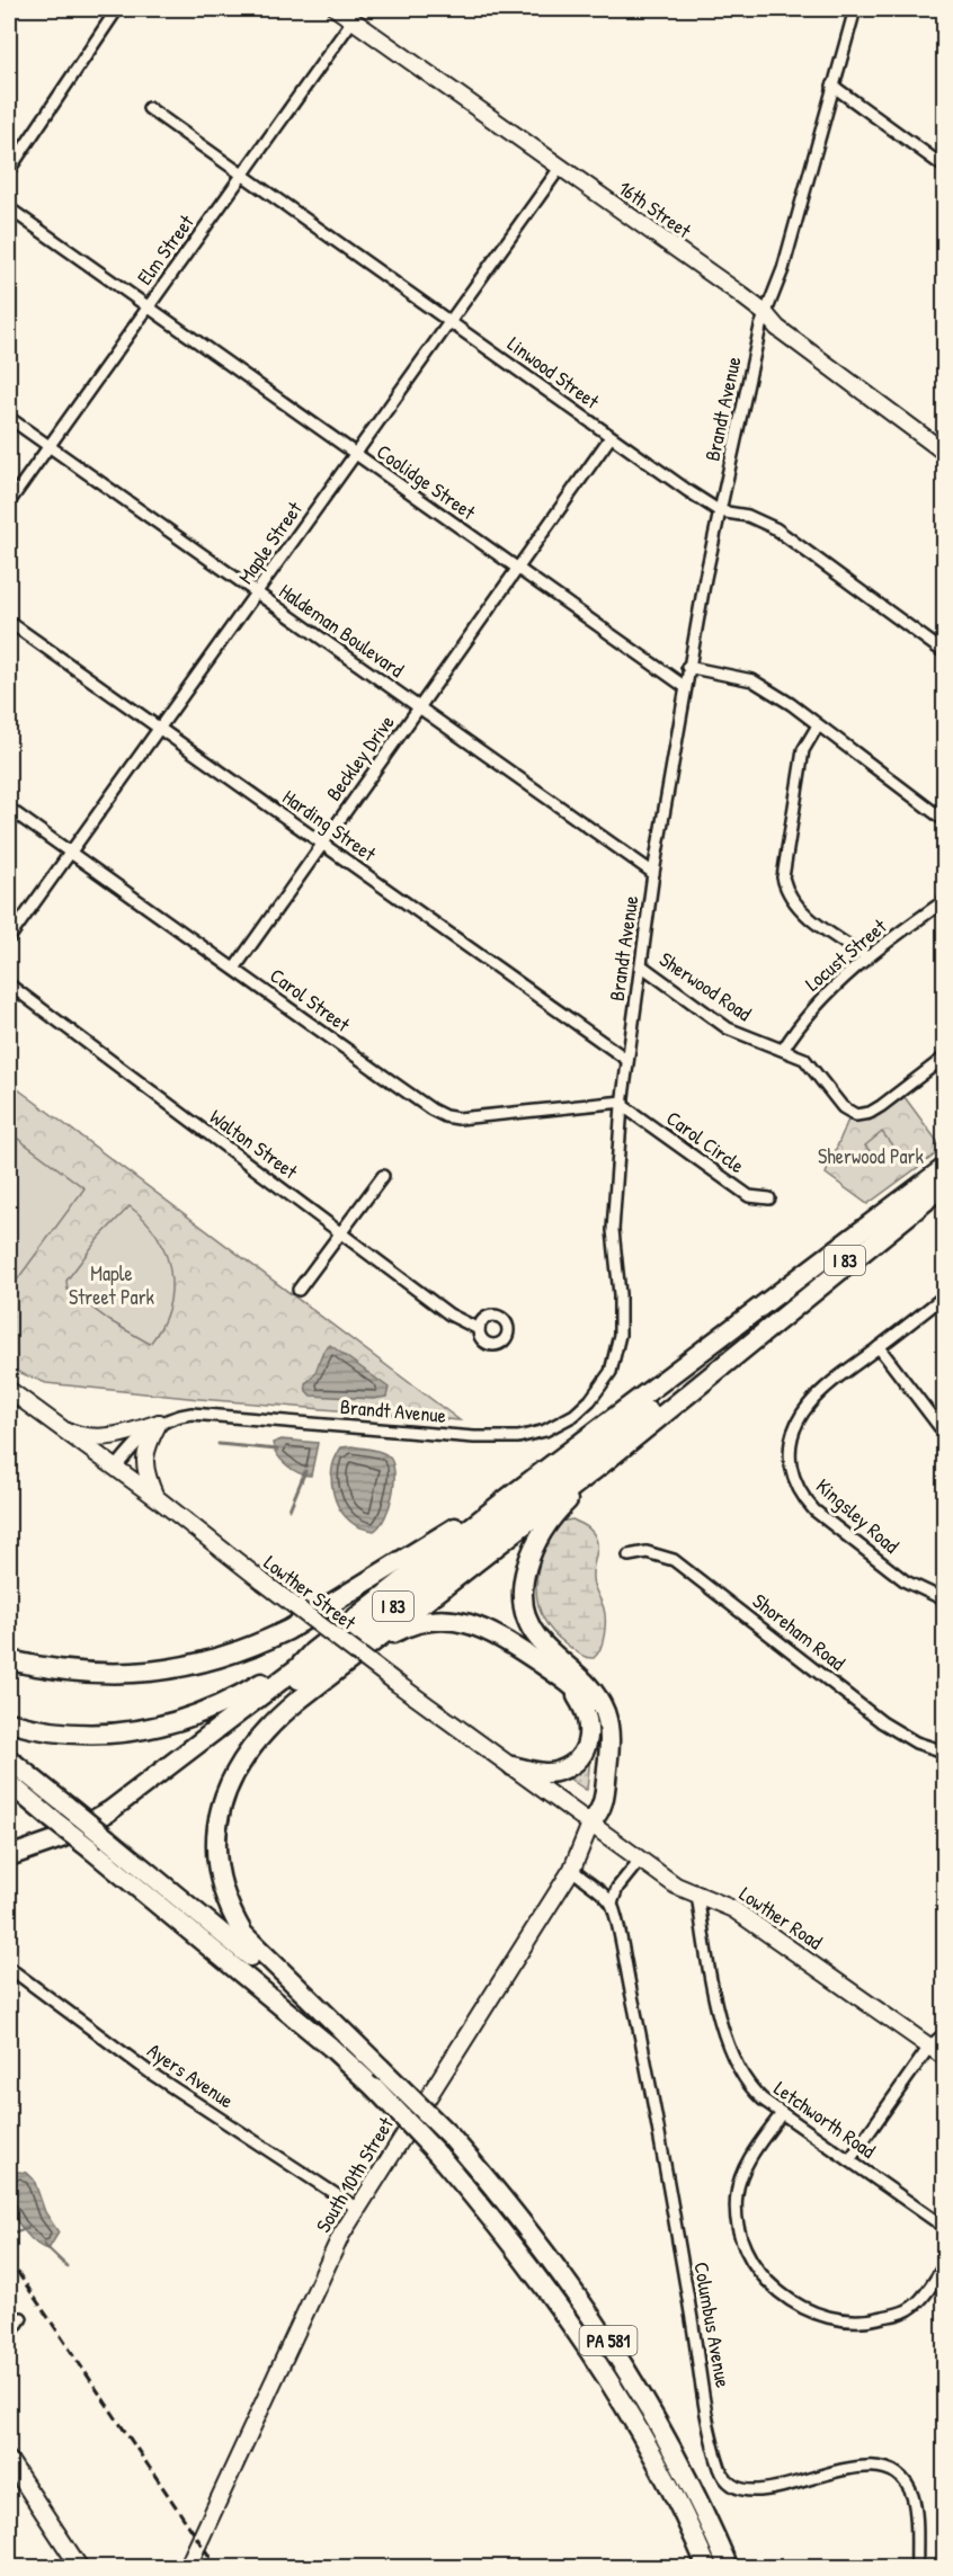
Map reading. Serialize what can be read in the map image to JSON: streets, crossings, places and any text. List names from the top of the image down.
{
  "streets": {
    "highway": ["I 83", "PA 581"],
    "street": [
      "16th Street",
      "Elm Street",
      "Linwood Street",
      "Brandt Avenue",
      "Coolidge Street",
      "Maple Street",
      "Haldeman Boulevard",
      "Beckley Drive",
      "Harding Street",
      "Locust Street",
      "Sherwood Road",
      "Carol Street",
      "Carol Circle",
      "Walton Street",
      "Kingsley Road",
      "Lowther Street",
      "Shoreham Road",
      "Lowther Road",
      "Ayers Avenue",
      "Letchworth Road",
      "South 10th Street",
      "Columbus Avenue"
    ]
  },
  "crossings": [
    ["16th Street", "Elm Street"],
    ["16th Street", "Brandt Avenue"],
    ["16th Street", "Maple Street"],
    ["Elm Street", "Linwood Street"],
    ["Elm Street", "Coolidge Street"],
    ["Elm Street", "Haldeman Boulevard"],
    ["Linwood Street", "Brandt Avenue"],
    ["Linwood Street", "Maple Street"],
    ["Linwood Street", "Beckley Drive"],
    ["Brandt Avenue", "Coolidge Street"],
    ["Brandt Avenue", "Haldeman Boulevard"],
    ["Brandt Avenue", "Harding Street"],
    ["Brandt Avenue", "Sherwood Road"],
    ["Brandt Avenue", "Carol Street"],
    ["Brandt Avenue", "Carol Circle"],
    ["Brandt Avenue", "Lowther Street"],
    ["Coolidge Street", "Maple Street"],
    ["Coolidge Street", "Beckley Drive"],
    ["Maple Street", "Haldeman Boulevard"],
    ["Maple Street", "Harding Street"],
    ["Maple Street", "Carol Street"],
    ["Haldeman Boulevard", "Beckley Drive"],
    ["Beckley Drive", "Harding Street"],
    ["Beckley Drive", "Carol Street"],
    ["Locust Street", "Sherwood Road"],
    ["Carol Street", "Carol Circle"],
    ["Lowther Street", "Lowther Road"],
    ["Lowther Street", "South 10th Street"],
    ["Lowther Road", "Letchworth Road"],
    ["Lowther Road", "South 10th Street"],
    ["Ayers Avenue", "South 10th Street"]
  ],
  "parks": ["Sherwood Park", "Maple Street Park"]
}
